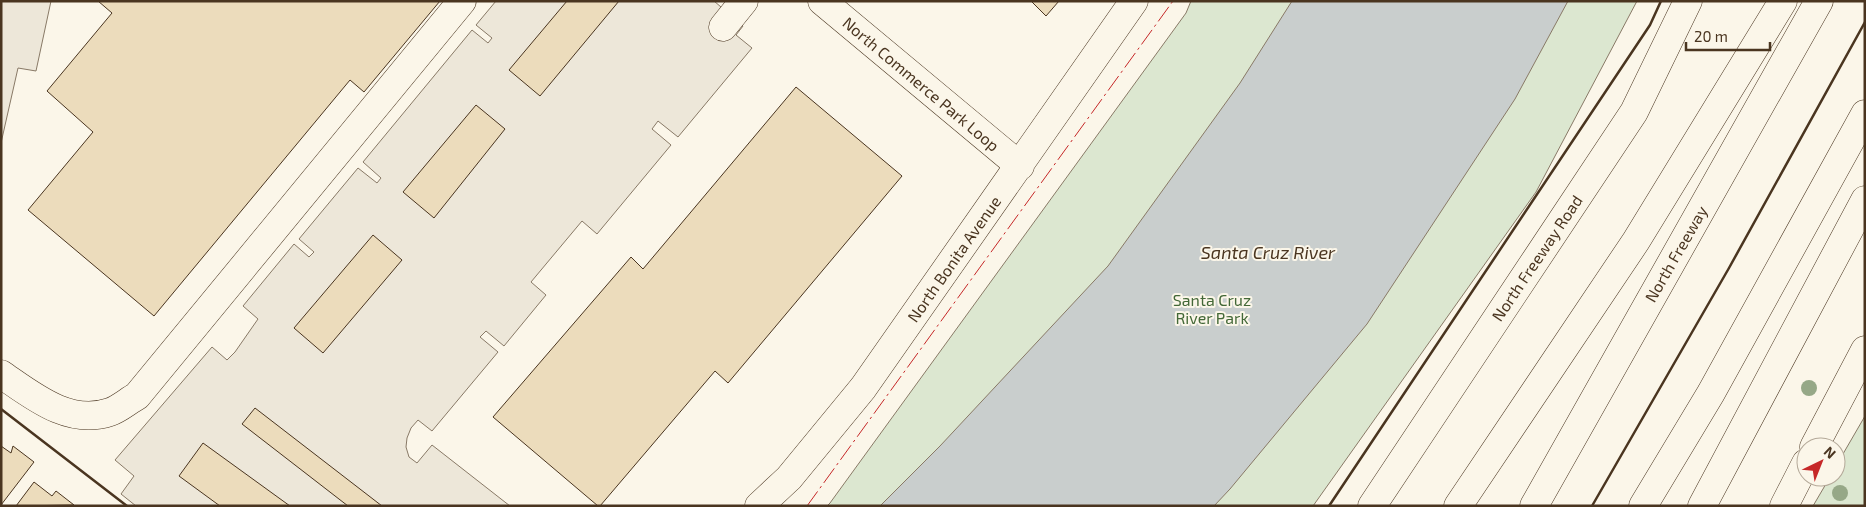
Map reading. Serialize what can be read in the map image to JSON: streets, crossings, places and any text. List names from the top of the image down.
{
  "streets": {
    "main road": [
      "North Commerce Park Loop",
      "North Freeway",
      "North Freeway Road",
      "North Bonita Avenue"
    ]
  },
  "crossings": [
    ["North Commerce Park Loop", "North Bonita Avenue"]
  ],
  "water": ["Santa Cruz River"],
  "parks": ["Santa Cruz River Park"],
  "scale_bar": "20 m",
  "north": "top right"
}
